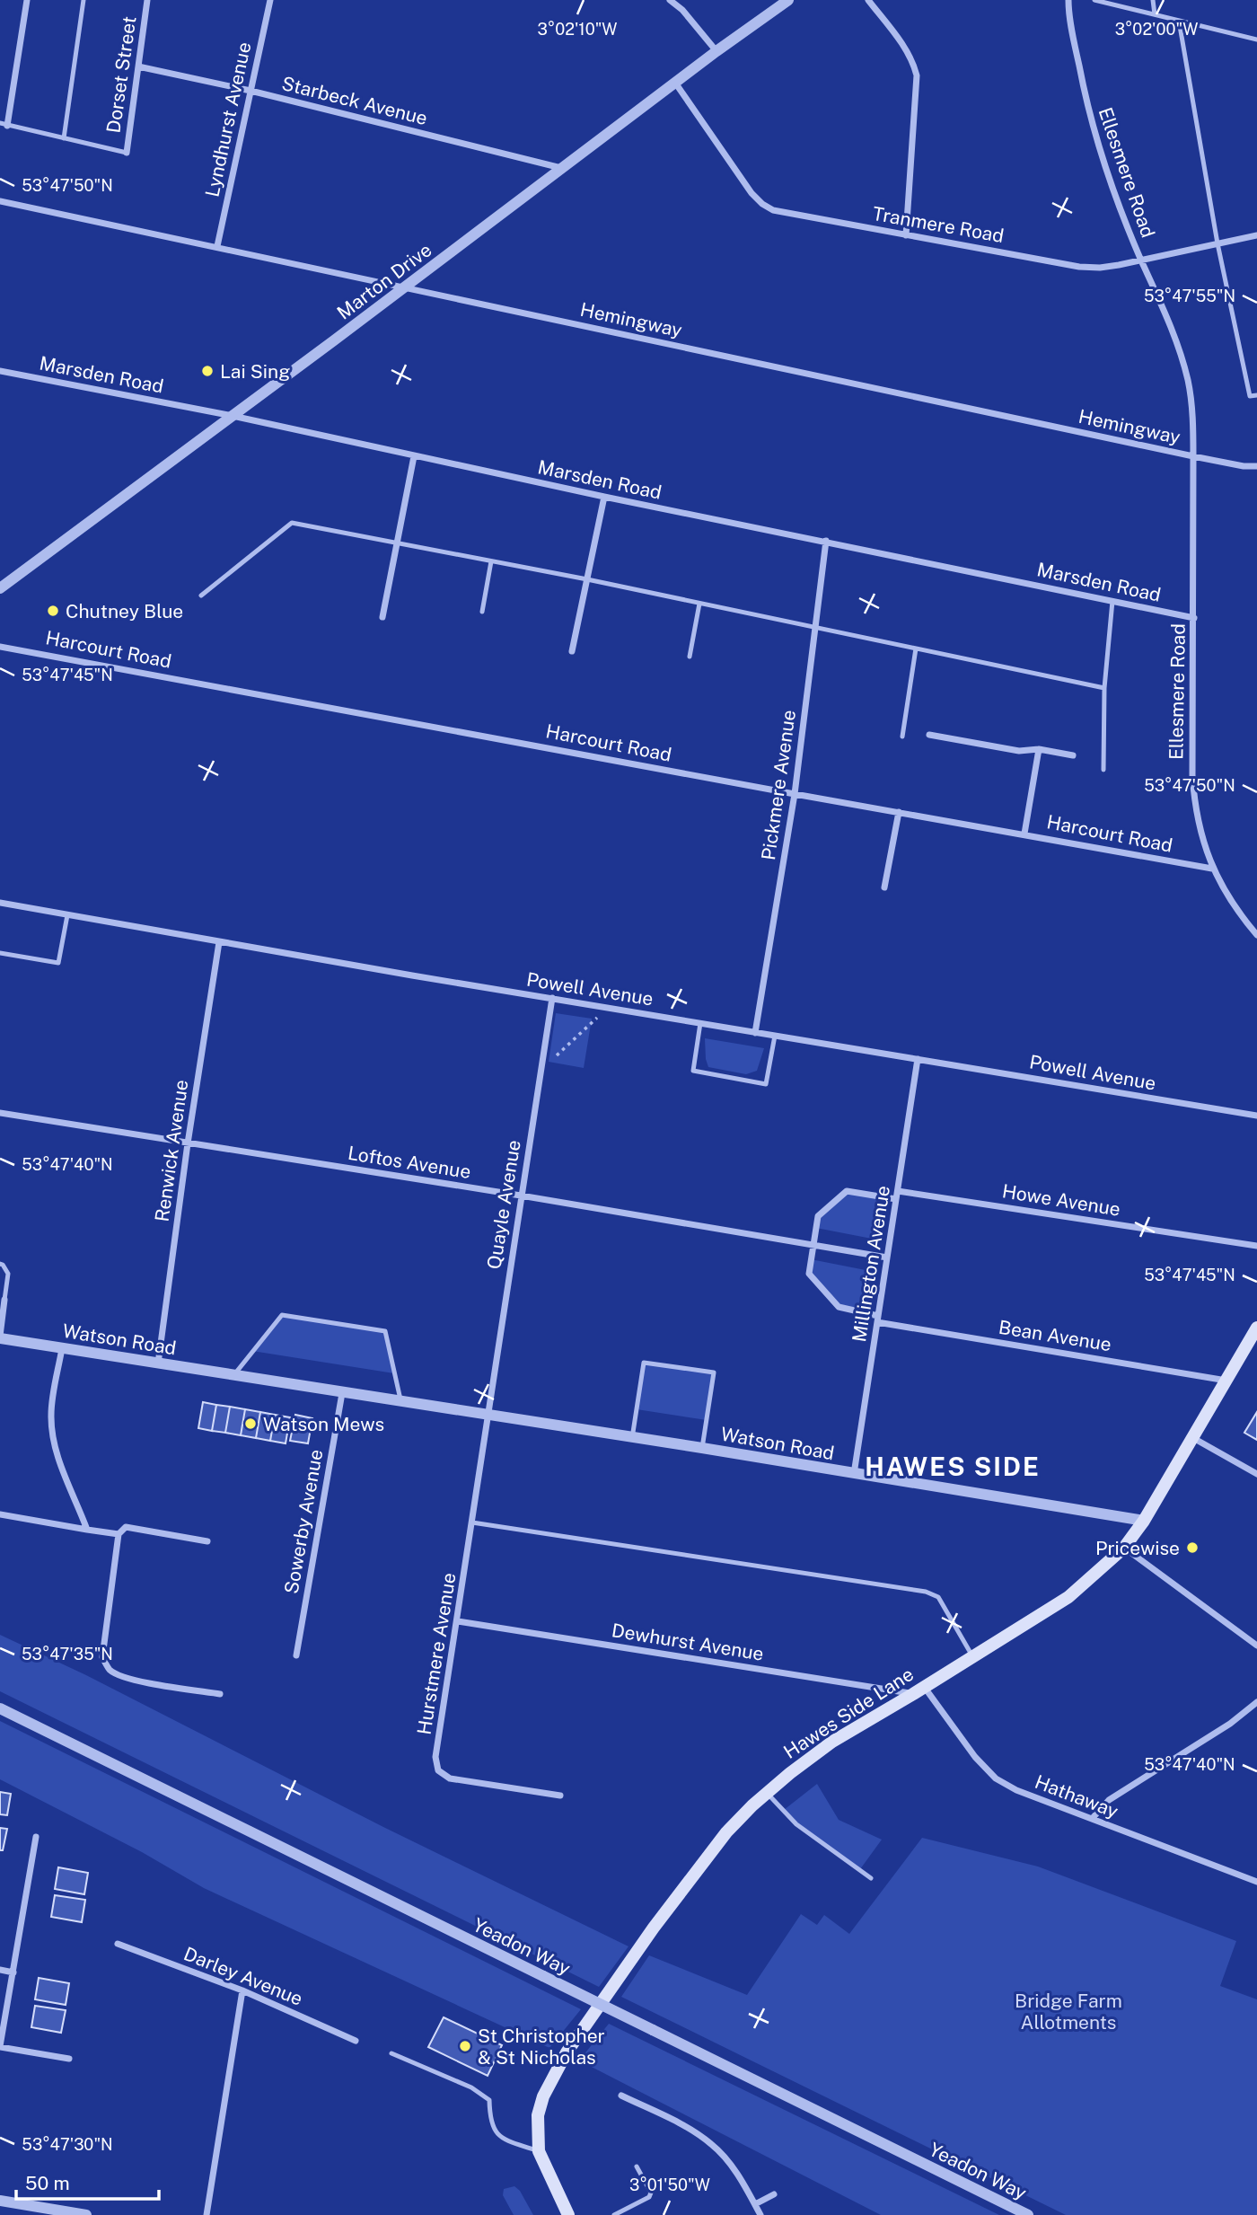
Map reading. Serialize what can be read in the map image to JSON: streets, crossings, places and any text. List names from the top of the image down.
{
  "streets": {
    "main road": ["Hawes Side Lane"],
    "street": [
      "Dorset Street",
      "Starbeck Avenue",
      "Lyndhurst Avenue",
      "Ellesmere Road",
      "Tranmere Road",
      "Marton Drive",
      "Hemingway",
      "Marsden Road",
      "Harcourt Road",
      "Pickmere Avenue",
      "Powell Avenue",
      "Renwick Avenue",
      "Loftos Avenue",
      "Howe Avenue",
      "Quayle Avenue",
      "Millington Avenue",
      "Bean Avenue",
      "Watson Road",
      "Sowerby Avenue",
      "Dewhurst Avenue",
      "Hurstmere Avenue",
      "Hathaway",
      "Yeadon Way",
      "Darley Avenue"
    ]
  },
  "crossings": [
    ["Dorset Street", "Starbeck Avenue"],
    ["Starbeck Avenue", "Lyndhurst Avenue"],
    ["Starbeck Avenue", "Marton Drive"],
    ["Lyndhurst Avenue", "Hemingway"],
    ["Ellesmere Road", "Tranmere Road"],
    ["Ellesmere Road", "Hemingway"],
    ["Ellesmere Road", "Marsden Road"],
    ["Ellesmere Road", "Harcourt Road"],
    ["Tranmere Road", "Marton Drive"],
    ["Marton Drive", "Hemingway"],
    ["Marton Drive", "Marsden Road"],
    ["Marsden Road", "Pickmere Avenue"],
    ["Harcourt Road", "Pickmere Avenue"],
    ["Pickmere Avenue", "Powell Avenue"],
    ["Powell Avenue", "Renwick Avenue"],
    ["Powell Avenue", "Quayle Avenue"],
    ["Powell Avenue", "Millington Avenue"],
    ["Renwick Avenue", "Loftos Avenue"],
    ["Renwick Avenue", "Watson Road"],
    ["Loftos Avenue", "Quayle Avenue"],
    ["Loftos Avenue", "Millington Avenue"],
    ["Howe Avenue", "Millington Avenue"],
    ["Quayle Avenue", "Watson Road"],
    ["Quayle Avenue", "Hurstmere Avenue"],
    ["Millington Avenue", "Bean Avenue"],
    ["Millington Avenue", "Watson Road"],
    ["Bean Avenue", "Hawes Side Lane"],
    ["Watson Road", "Sowerby Avenue"],
    ["Watson Road", "Hurstmere Avenue"],
    ["Watson Road", "Hawes Side Lane"],
    ["Dewhurst Avenue", "Hurstmere Avenue"],
    ["Dewhurst Avenue", "Hawes Side Lane"],
    ["Dewhurst Avenue", "Hathaway"],
    ["Hawes Side Lane", "Hathaway"]
  ],
  "districts": ["HAWES SIDE"],
  "parks": ["Bridge Farm Allotments"],
  "places": [
    "Lai Sing",
    "Chutney Blue",
    "Watson Mews",
    "Pricewise",
    "St Christopher & St Nicholas"
  ],
  "scale_bar": "50 m",
  "coordinates": [
    "3°02'10\"W",
    "3°02'00\"W",
    "53°47'50\"N",
    "53°47'55\"N",
    "53°47'45\"N",
    "53°47'40\"N",
    "53°47'35\"N",
    "53°47'30\"N",
    "3°01'50\"W"
  ]
}
